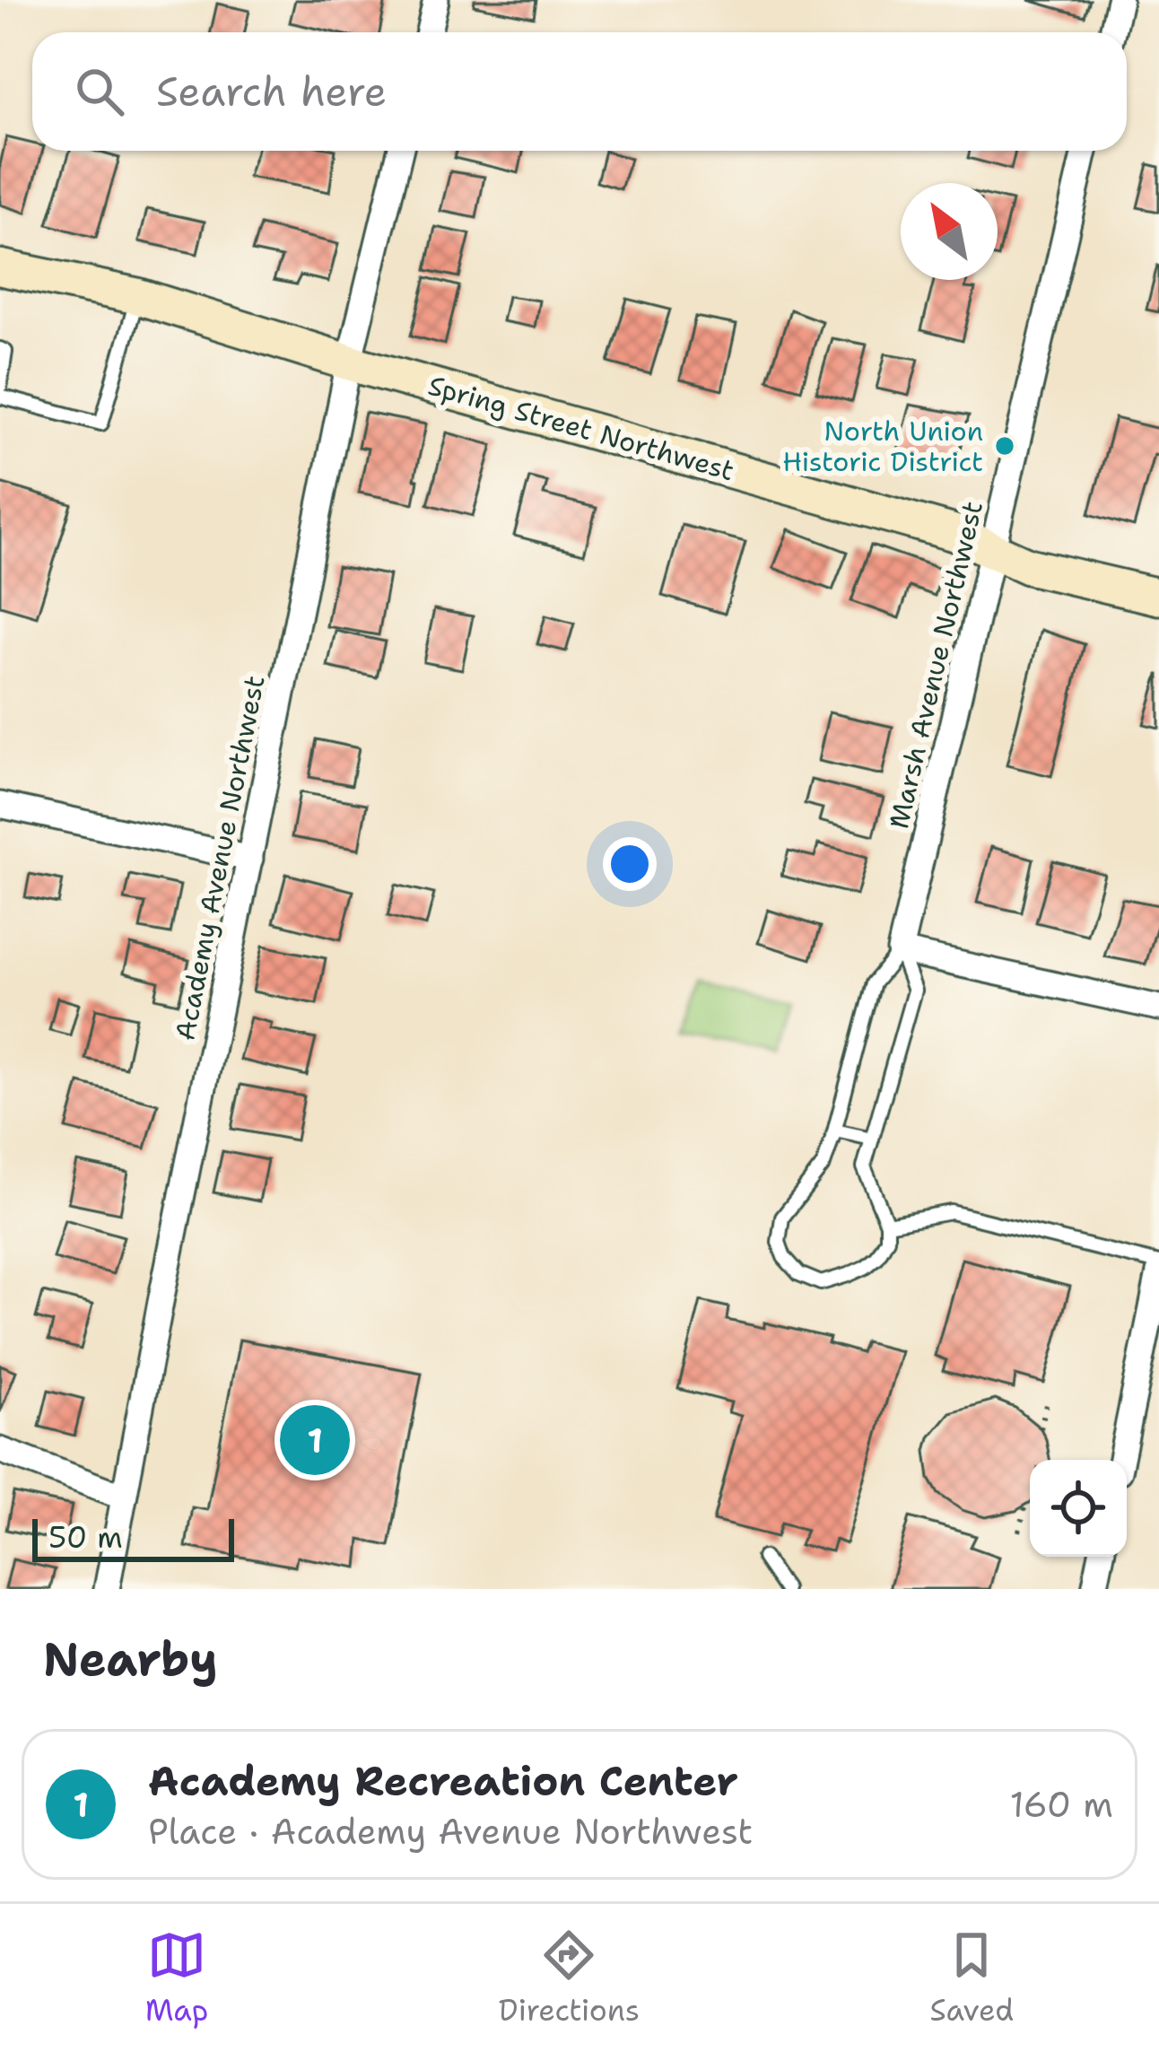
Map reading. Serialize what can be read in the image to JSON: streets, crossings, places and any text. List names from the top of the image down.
{
  "streets": {
    "street": ["Spring Street Northwest", "Marsh Avenue Northwest", "Academy Avenue Northwest"]
  },
  "crossings": [
    ["Spring Street Northwest", "Marsh Avenue Northwest"],
    ["Spring Street Northwest", "Academy Avenue Northwest"]
  ],
  "places": ["North Union Historic District"],
  "scale_bar": "50 m",
  "north": "top left",
  "page": {
    "search": "Search here",
    "pins": "1",
    "scale": "50 m",
    "heading": "Nearby",
    "list": [
      {
        "mark": "1",
        "name": "Academy Recreation Center",
        "note": "Place · Academy Avenue Northwest",
        "value": "160 m"
      }
    ],
    "nav": ["Map", "Directions", "Saved"]
  }
}
